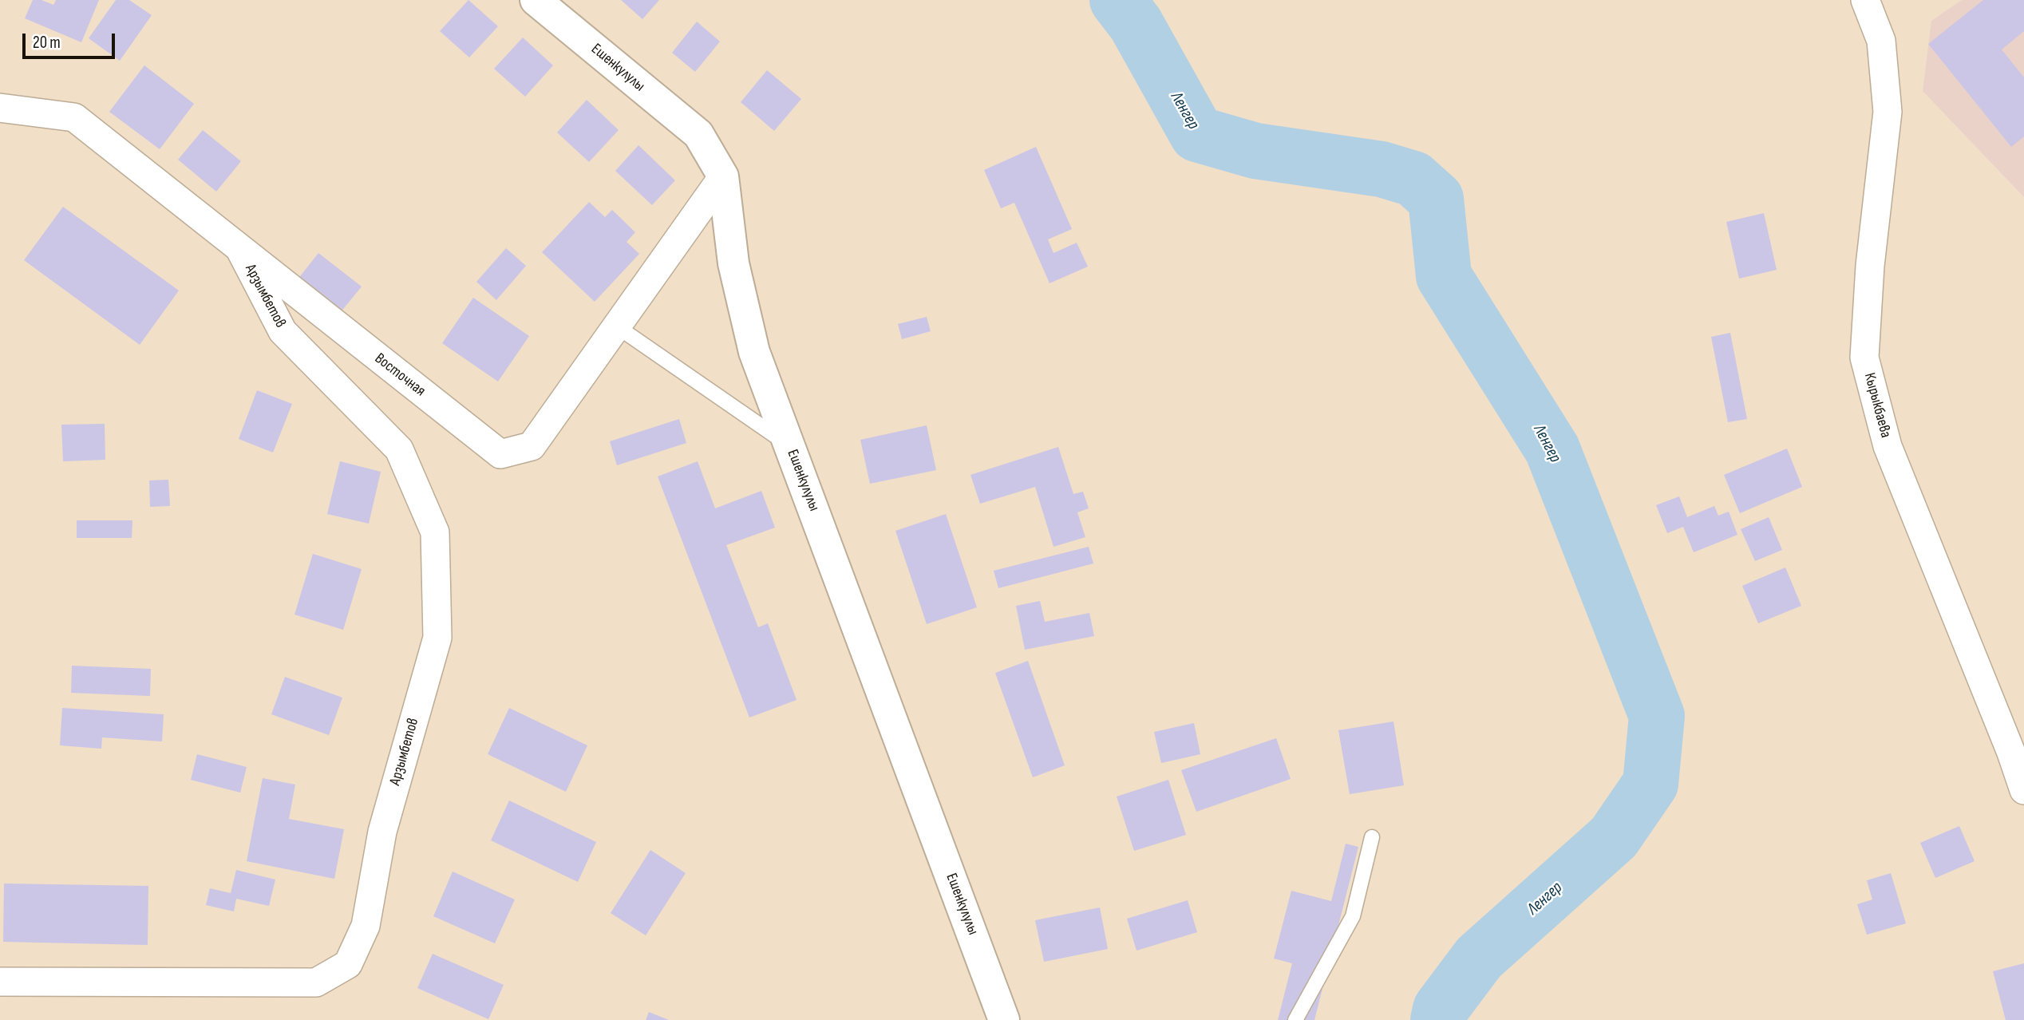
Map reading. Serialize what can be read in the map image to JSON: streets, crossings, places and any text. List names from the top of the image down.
{
  "streets": {
    "street": [
      "Ешенкулулы",
      "Арзымбетов",
      "Восточная",
      "Кырыкбаева"
    ]
  },
  "crossings": [
    ["Ешенкулулы", "Восточная"],
    ["Арзымбетов", "Восточная"]
  ],
  "water": ["Ленгер"],
  "scale_bar": "20 m"
}
